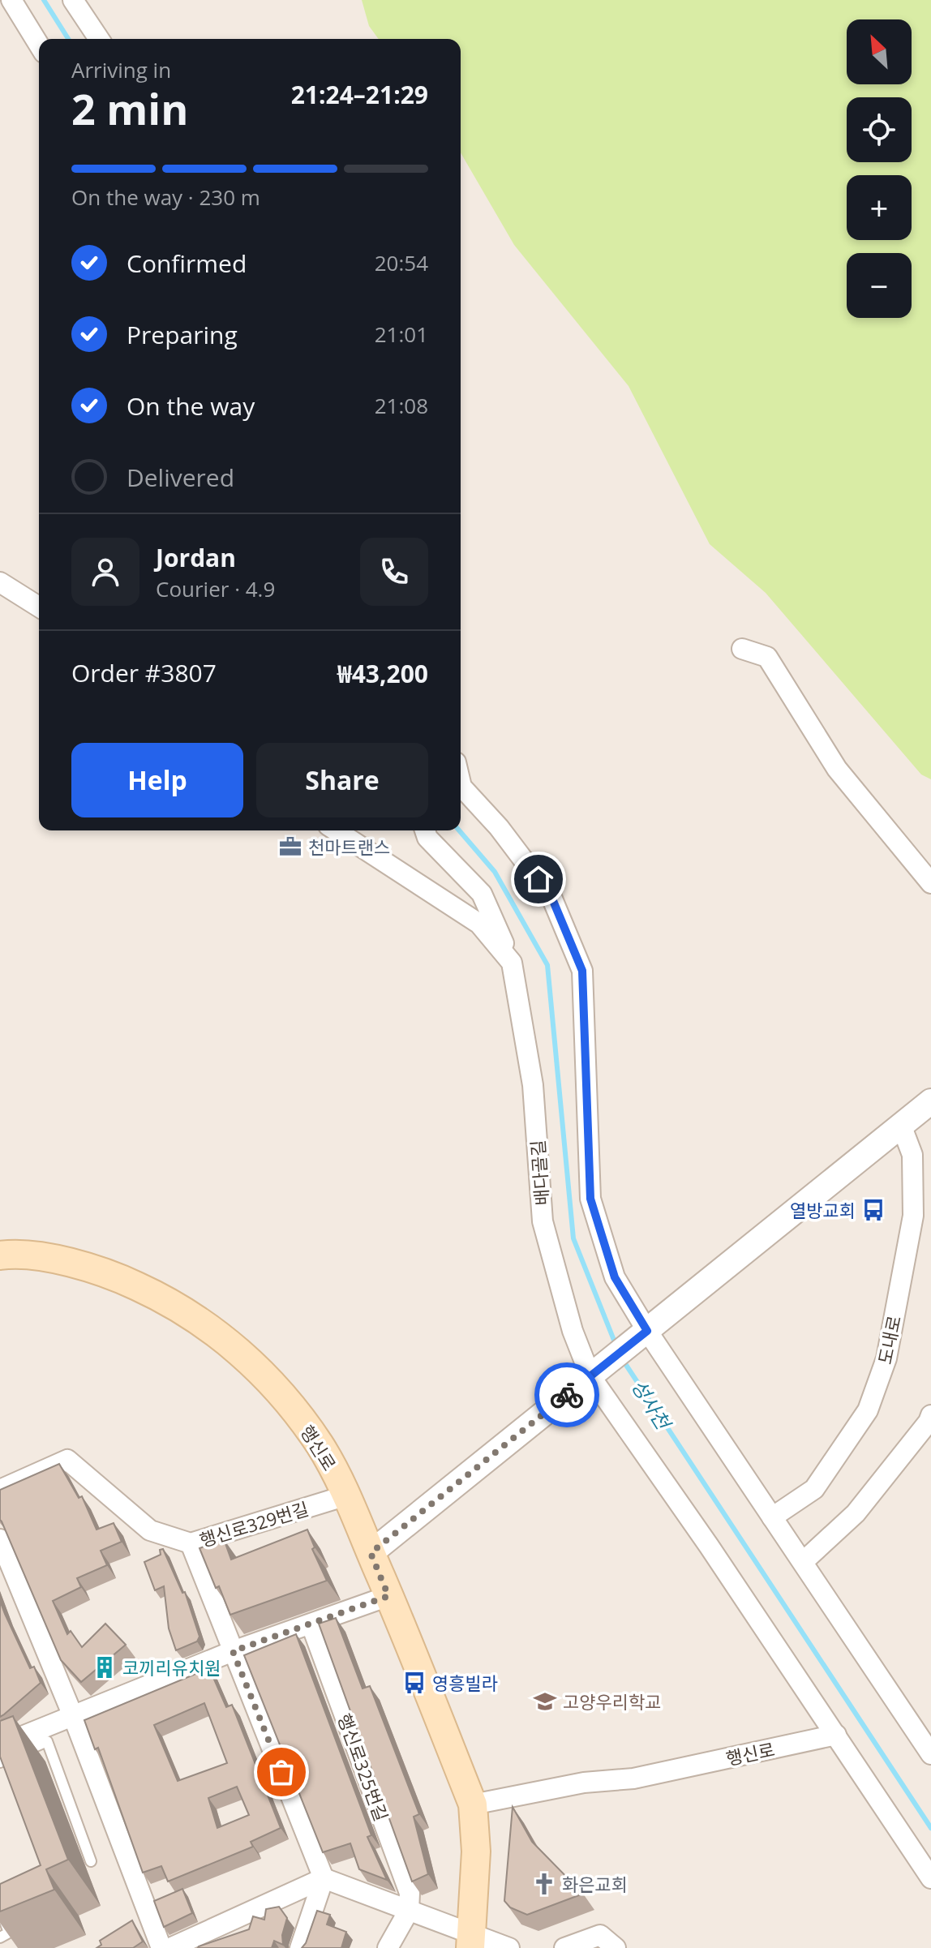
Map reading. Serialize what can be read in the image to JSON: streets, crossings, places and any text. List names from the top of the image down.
{
  "streets": {
    "main road": ["행신로"],
    "street": [
      "배다골길",
      "도내로",
      "행신로329번길",
      "행신로325번길"
    ]
  },
  "crossings": [
    ["배다골길", "행신로"],
    ["행신로", "행신로329번길"]
  ],
  "water": ["성사천"],
  "places": {
    "office": ["천마트랜스"],
    "bus stop": ["열방교회", "영흥빌라"],
    "building": ["코끼리유치원"],
    "school or university": ["고양우리학교"],
    "church": ["화은교회"]
  },
  "north": "top left",
  "page": {
    "map_buttons": ["+", "−"],
    "heading": ["2 min", "Arriving in", "21:24–21:29"],
    "panel": [
      "Jordan",
      "Courier · 4.9",
      "Order #3807",
      "₩43,200"
    ],
    "bar": "On the way · 230 m",
    "list": [
      ["Confirmed", "20:54"],
      ["Preparing", "21:01"],
      ["On the way", "21:08"],
      "Delivered"
    ],
    "buttons": ["Help", "Share"]
  }
}
